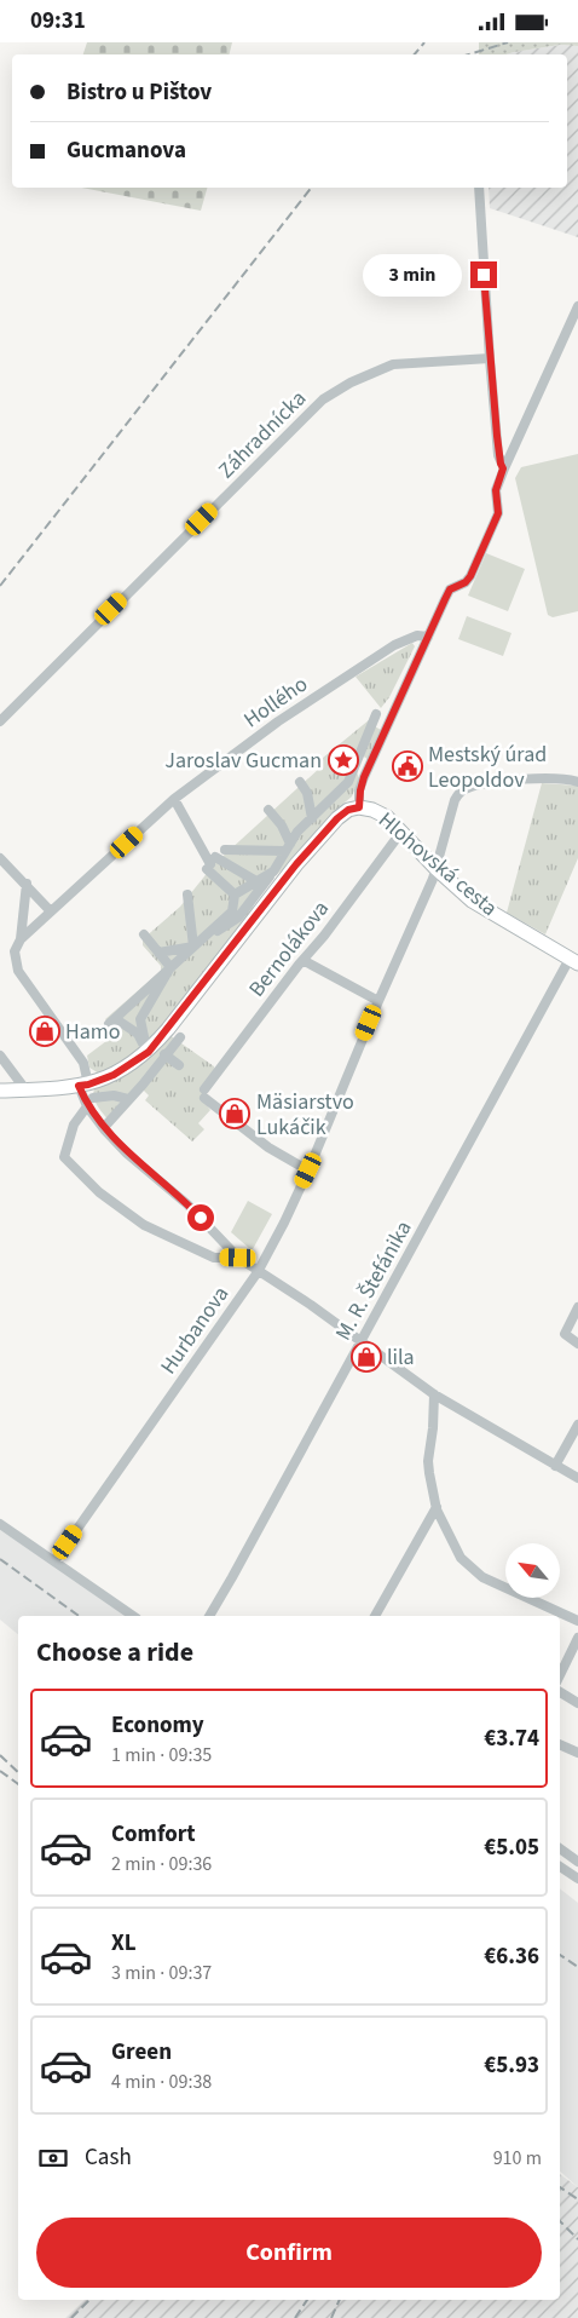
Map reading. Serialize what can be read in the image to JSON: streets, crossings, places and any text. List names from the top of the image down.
{
  "streets": {
    "street": [
      "Záhradnícka",
      "Hollého",
      "Hlohovská cesta",
      "Bernolákova",
      "M. R. Štefánika",
      "Hurbanova"
    ]
  },
  "crossings": [
    ["Hlohovská cesta", "Bernolákova"],
    ["Hlohovská cesta", "M. R. Štefánika"],
    ["Hlohovská cesta", "Hurbanova"],
    ["Bernolákova", "Hurbanova"]
  ],
  "places": {
    "place": ["Jaroslav Gucman"],
    "public building": ["Mestský úrad Leopoldov"],
    "shop": ["Hamo", "Mäsiarstvo Lukáčik", "lila"]
  },
  "north": "top left",
  "page": {
    "status": "09:31",
    "banner": ["Bistro u Pištov", "Gucmanova"],
    "bubble": "3 min",
    "heading": "Choose a ride",
    "list": [
      {
        "name": "Economy",
        "note": "1 min · 09:35",
        "value": "€3.74"
      },
      {
        "name": "Comfort",
        "note": "2 min · 09:36",
        "value": "€5.05"
      },
      {
        "name": "XL",
        "note": "3 min · 09:37",
        "value": "€6.36"
      },
      {
        "name": "Green",
        "note": "4 min · 09:38",
        "value": "€5.93"
      }
    ],
    "pay": ["Cash", "910 m"],
    "buttons": "Confirm"
  }
}
